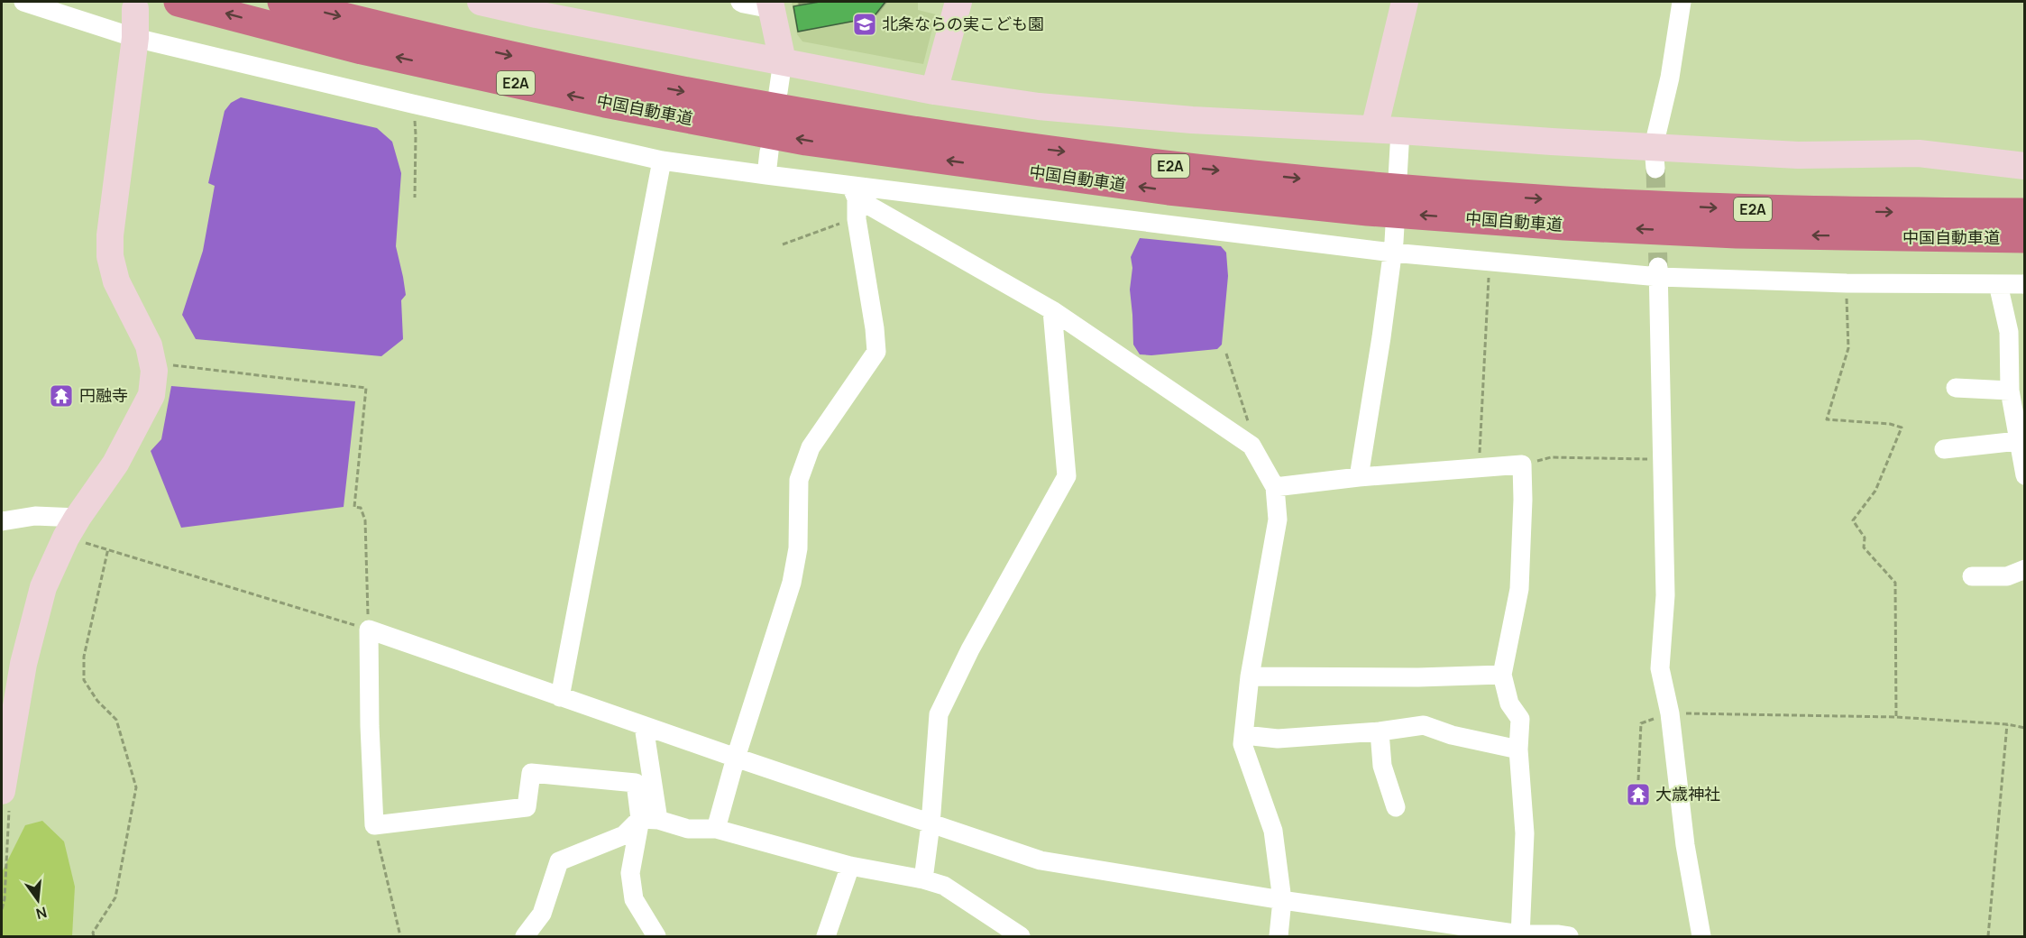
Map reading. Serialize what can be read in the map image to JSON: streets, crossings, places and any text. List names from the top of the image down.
{
  "streets": {
    "highway": ["E2A", "中国自動車道"]
  },
  "places": {
    "school or university": ["北条ならの実こども園"],
    "temple": ["円融寺", "大歳神社"]
  },
  "north": "bottom"
}
